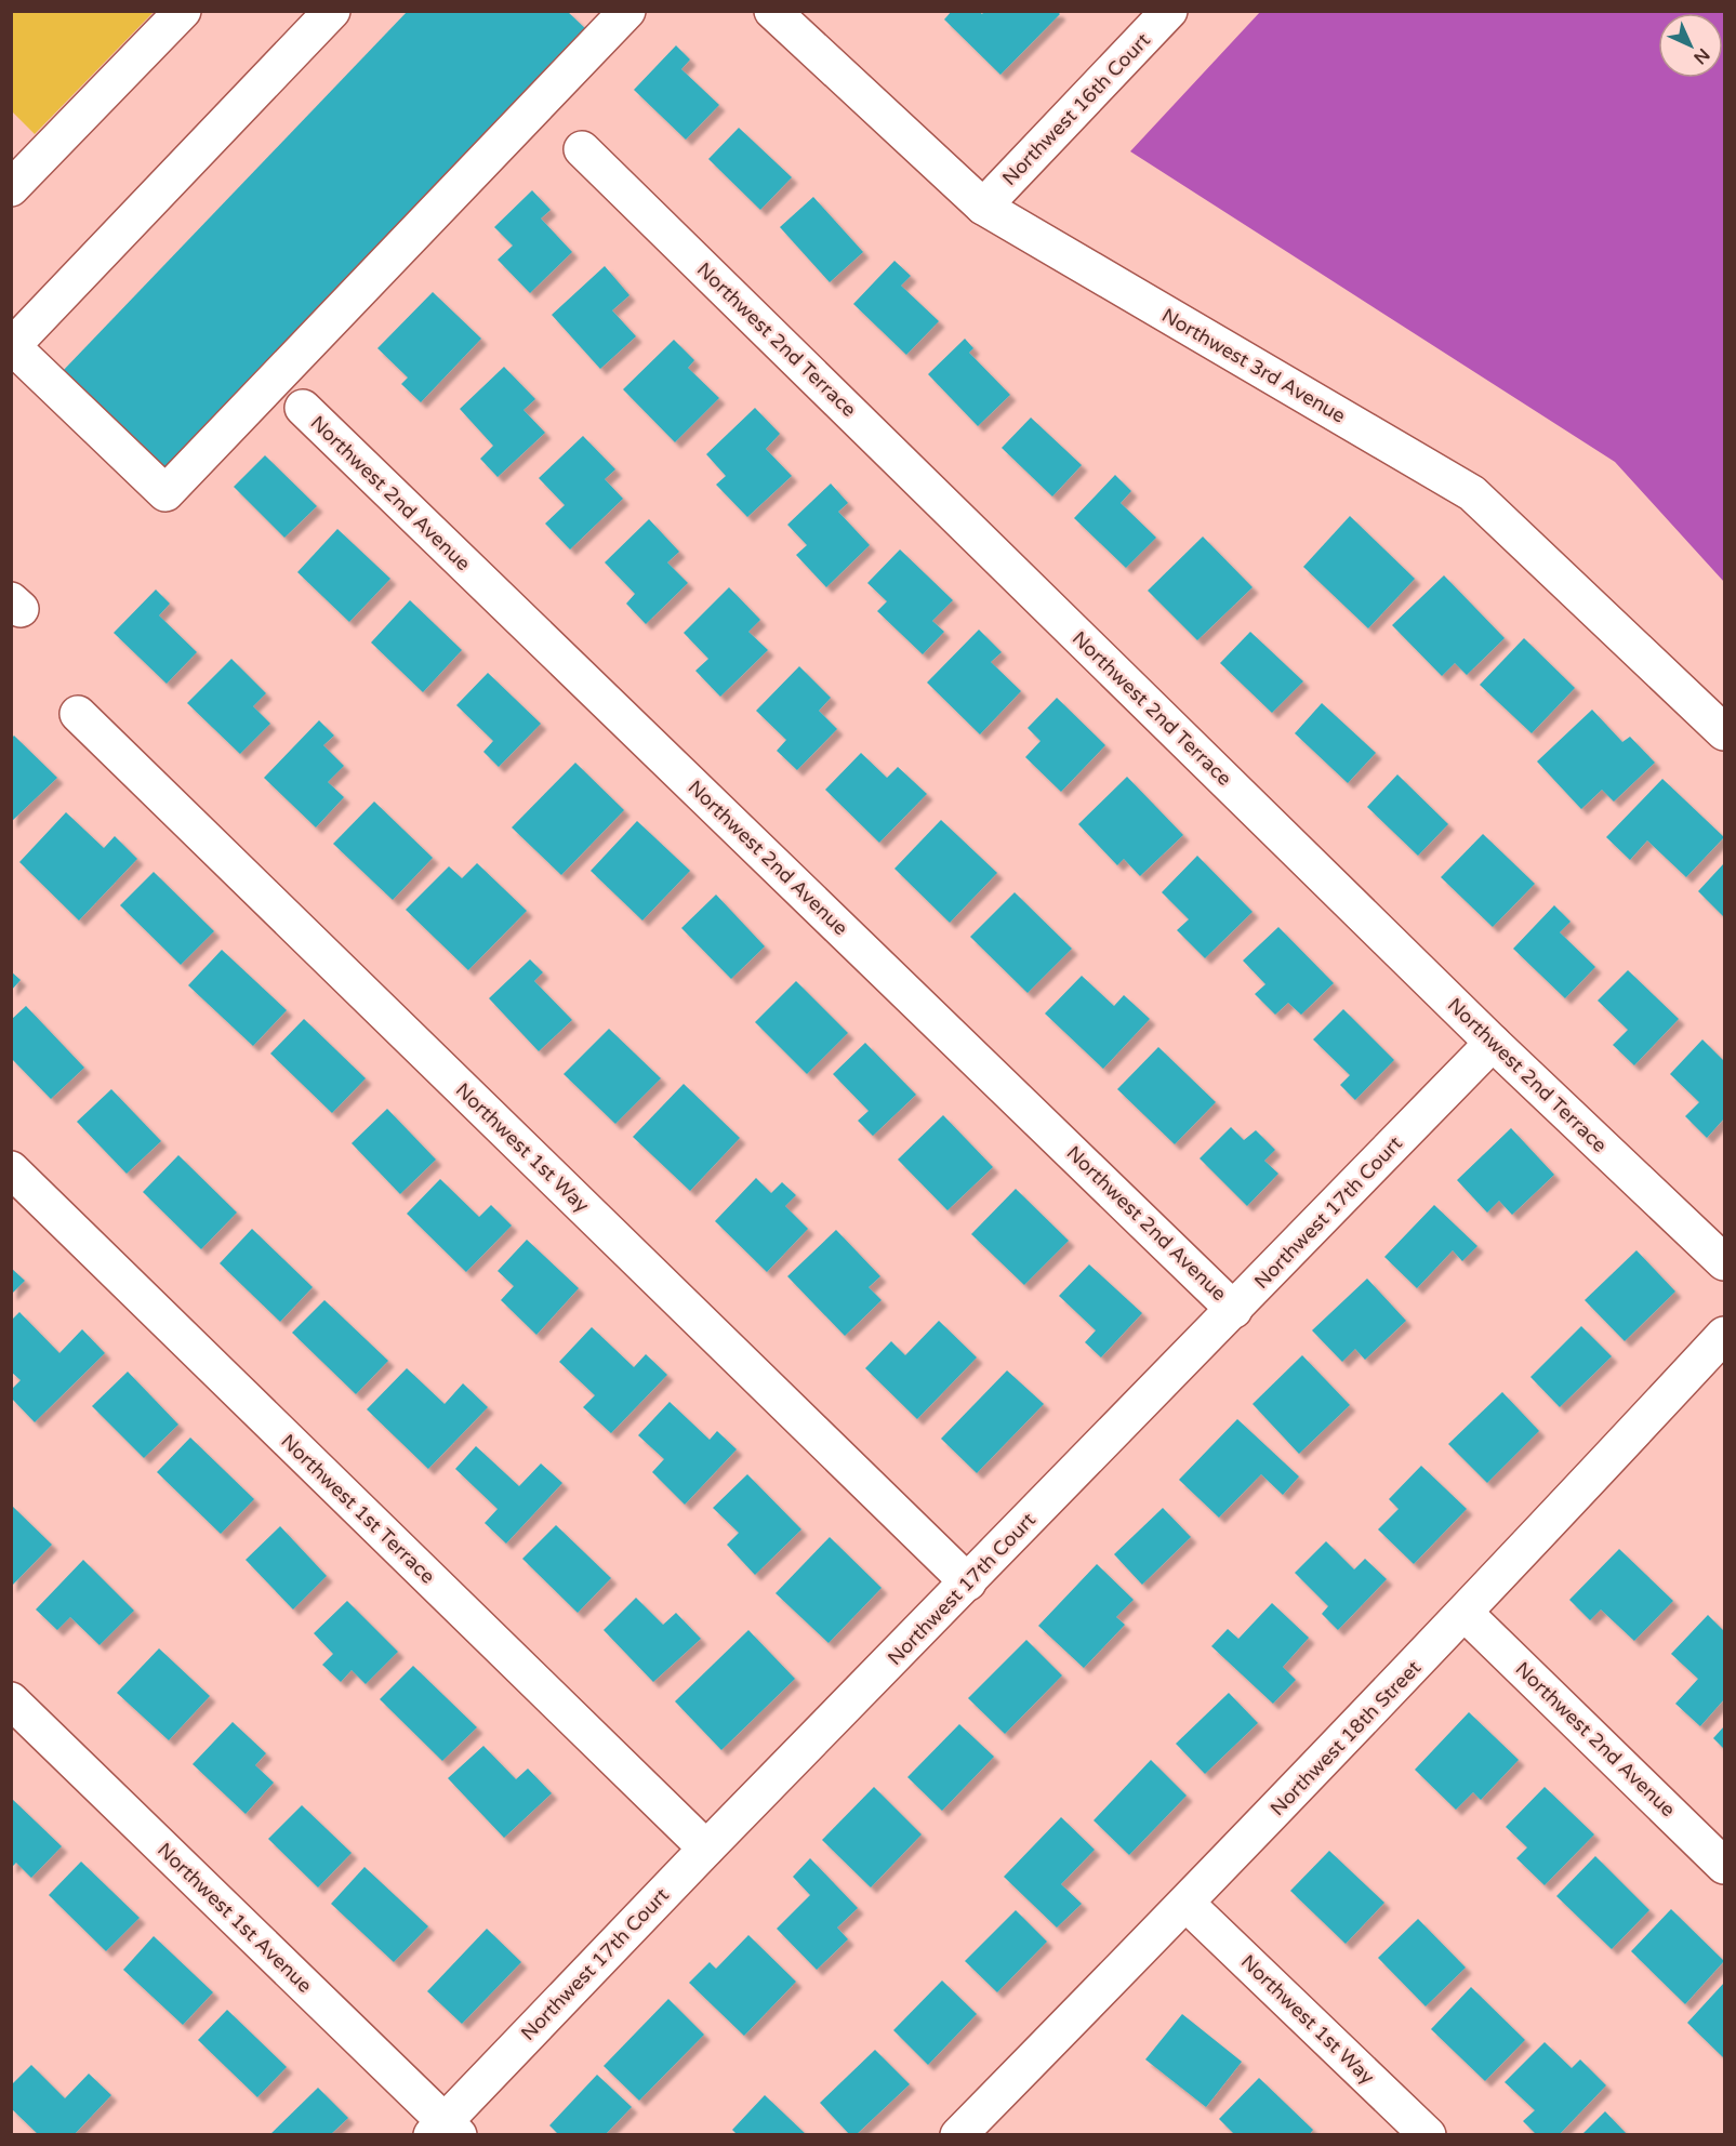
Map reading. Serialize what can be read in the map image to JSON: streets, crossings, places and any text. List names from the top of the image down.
{
  "streets": {
    "street": [
      "Northwest 16th Court",
      "Northwest 2nd Terrace",
      "Northwest 3rd Avenue",
      "Northwest 2nd Avenue",
      "Northwest 1st Way",
      "Northwest 17th Court",
      "Northwest 1st Terrace",
      "Northwest 18th Street",
      "Northwest 1st Avenue"
    ]
  },
  "crossings": [
    ["Northwest 16th Court", "Northwest 3rd Avenue"],
    ["Northwest 2nd Terrace", "Northwest 17th Court"],
    ["Northwest 2nd Avenue", "Northwest 17th Court"],
    ["Northwest 2nd Avenue", "Northwest 18th Street"],
    ["Northwest 1st Way", "Northwest 17th Court"],
    ["Northwest 1st Way", "Northwest 18th Street"],
    ["Northwest 17th Court", "Northwest 1st Terrace"],
    ["Northwest 17th Court", "Northwest 1st Avenue"]
  ],
  "north": "bottom right"
}
